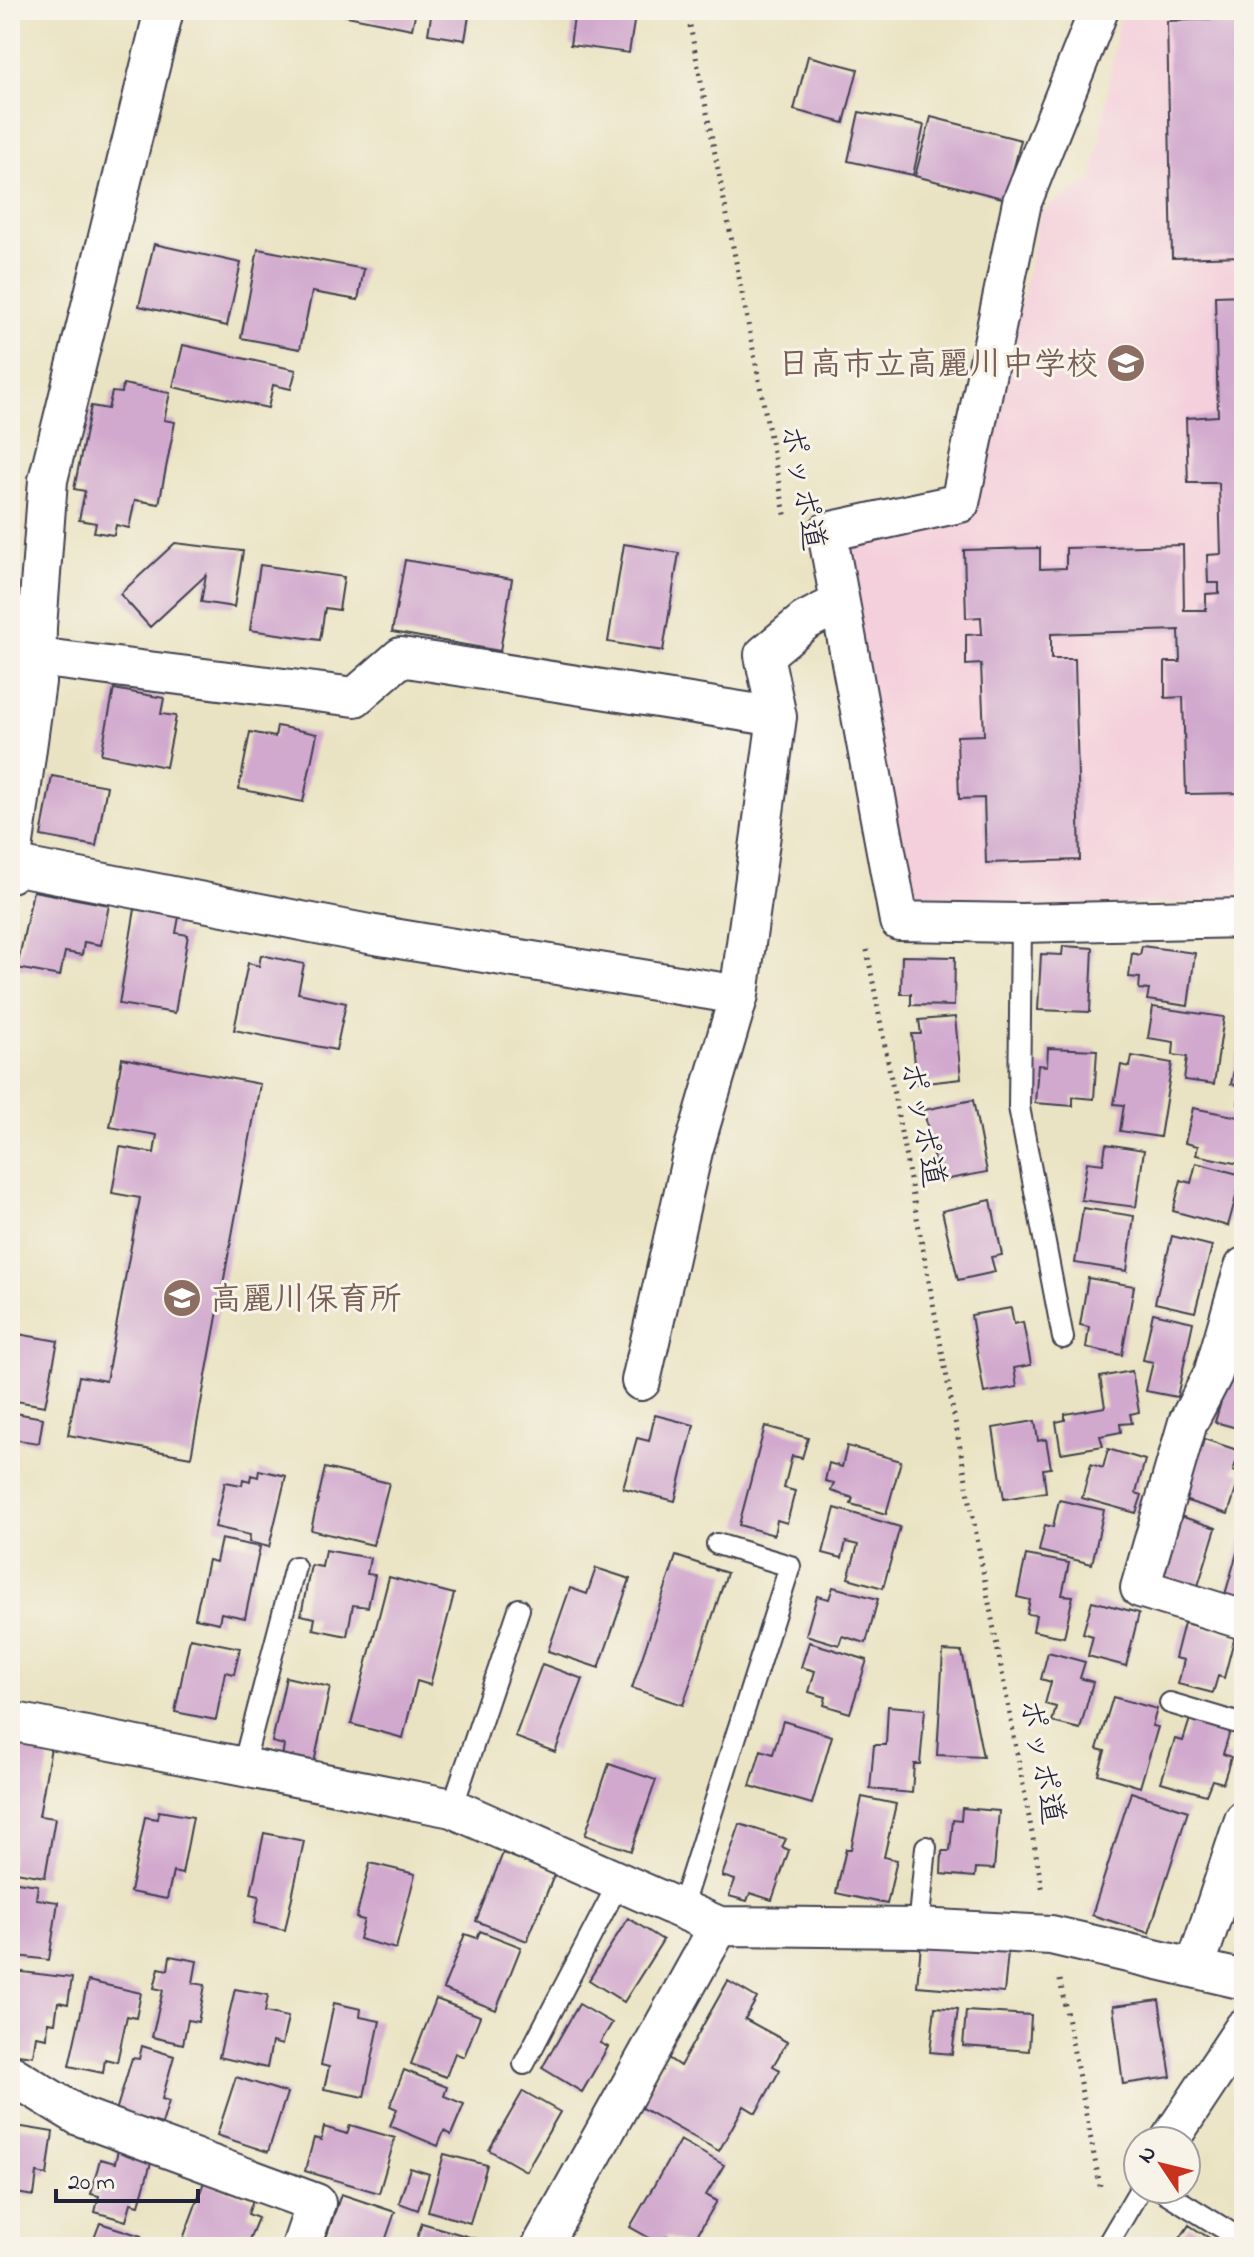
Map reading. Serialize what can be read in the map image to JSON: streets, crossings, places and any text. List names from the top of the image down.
{
  "streets": {
    "path": ["ポッポ道"]
  },
  "places": {
    "school or university": ["日高市立高麗川中学校", "高麗川保育所"]
  },
  "scale_bar": "20 m",
  "north": "top left"
}
